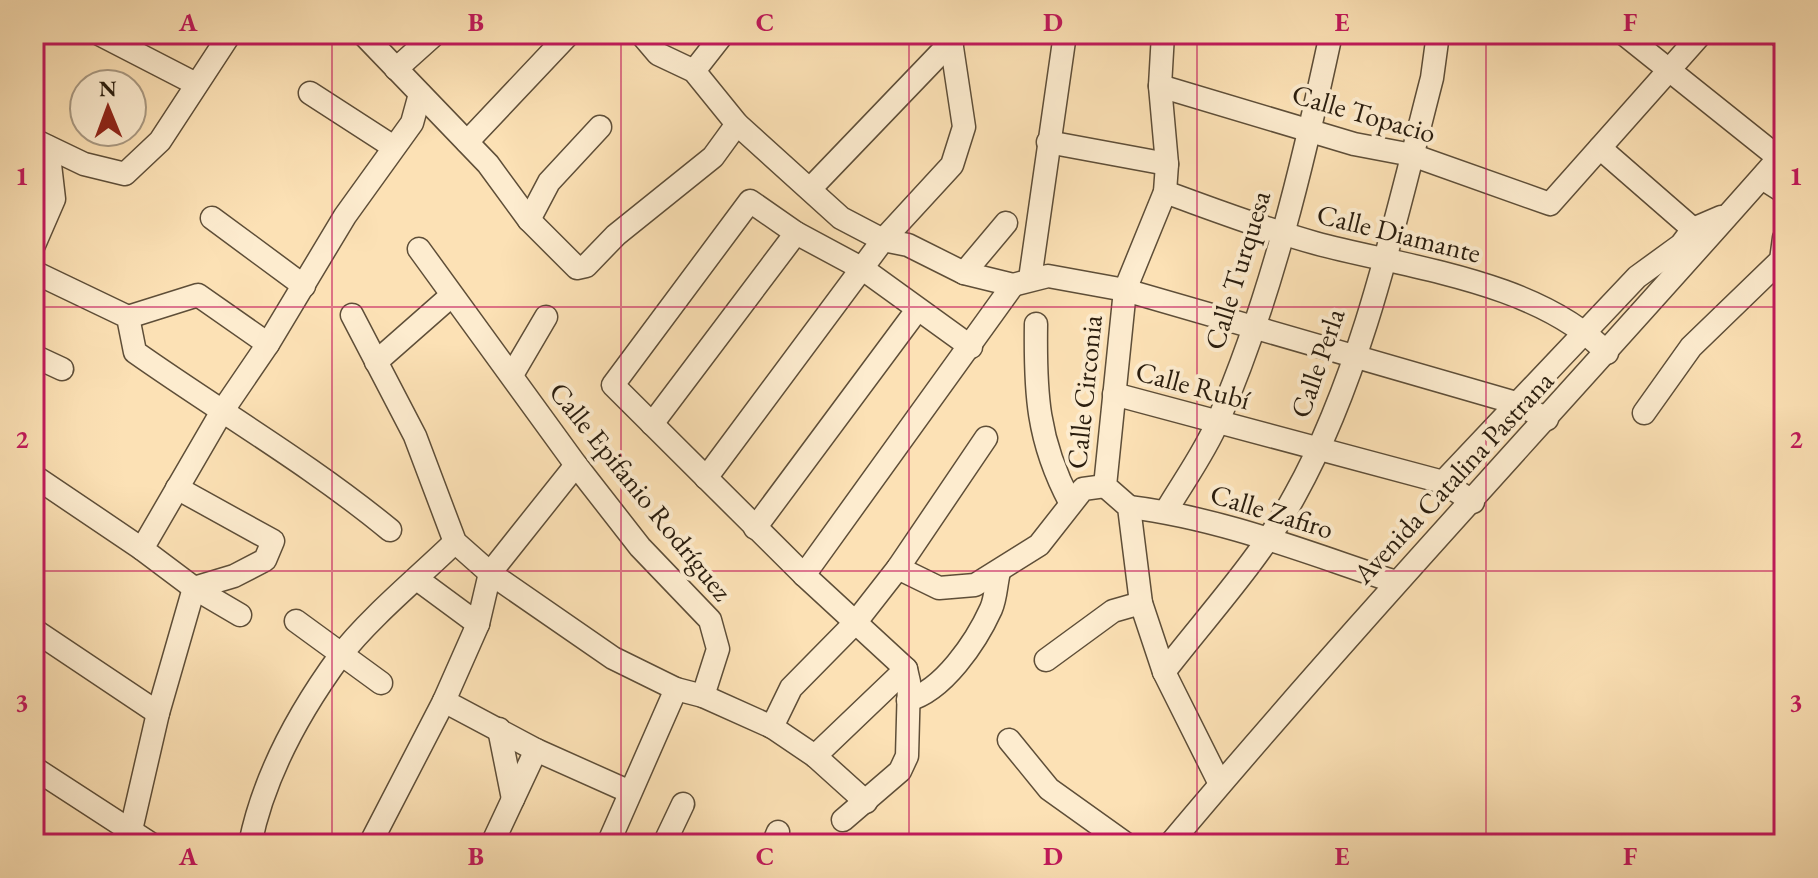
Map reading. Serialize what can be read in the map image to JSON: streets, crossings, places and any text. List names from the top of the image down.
{
  "streets": {
    "street": [
      "Calle Topacio",
      "Calle Diamante",
      "Calle Turquesa",
      "Calle Perla",
      "Calle Rubí",
      "Calle Circonia",
      "Avenida Catalina Pastrana",
      "Calle Epifanio Rodríguez",
      "Calle Zafiro"
    ]
  },
  "crossings": [
    ["Calle Topacio", "Calle Turquesa"],
    ["Calle Topacio", "Calle Perla"],
    ["Calle Topacio", "Calle Circonia"],
    ["Calle Diamante", "Calle Turquesa"],
    ["Calle Diamante", "Calle Perla"],
    ["Calle Diamante", "Calle Circonia"],
    ["Calle Diamante", "Avenida Catalina Pastrana"],
    ["Calle Turquesa", "Calle Rubí"],
    ["Calle Turquesa", "Calle Zafiro"],
    ["Calle Perla", "Calle Rubí"],
    ["Calle Perla", "Calle Zafiro"],
    ["Calle Rubí", "Calle Circonia"],
    ["Calle Rubí", "Avenida Catalina Pastrana"],
    ["Calle Circonia", "Calle Zafiro"],
    ["Avenida Catalina Pastrana", "Calle Zafiro"]
  ],
  "north": "top",
  "grid": {
    "columns": [
      "A",
      "B",
      "C",
      "D",
      "E",
      "F"
    ],
    "rows": ["1", "2", "3"]
  }
}
